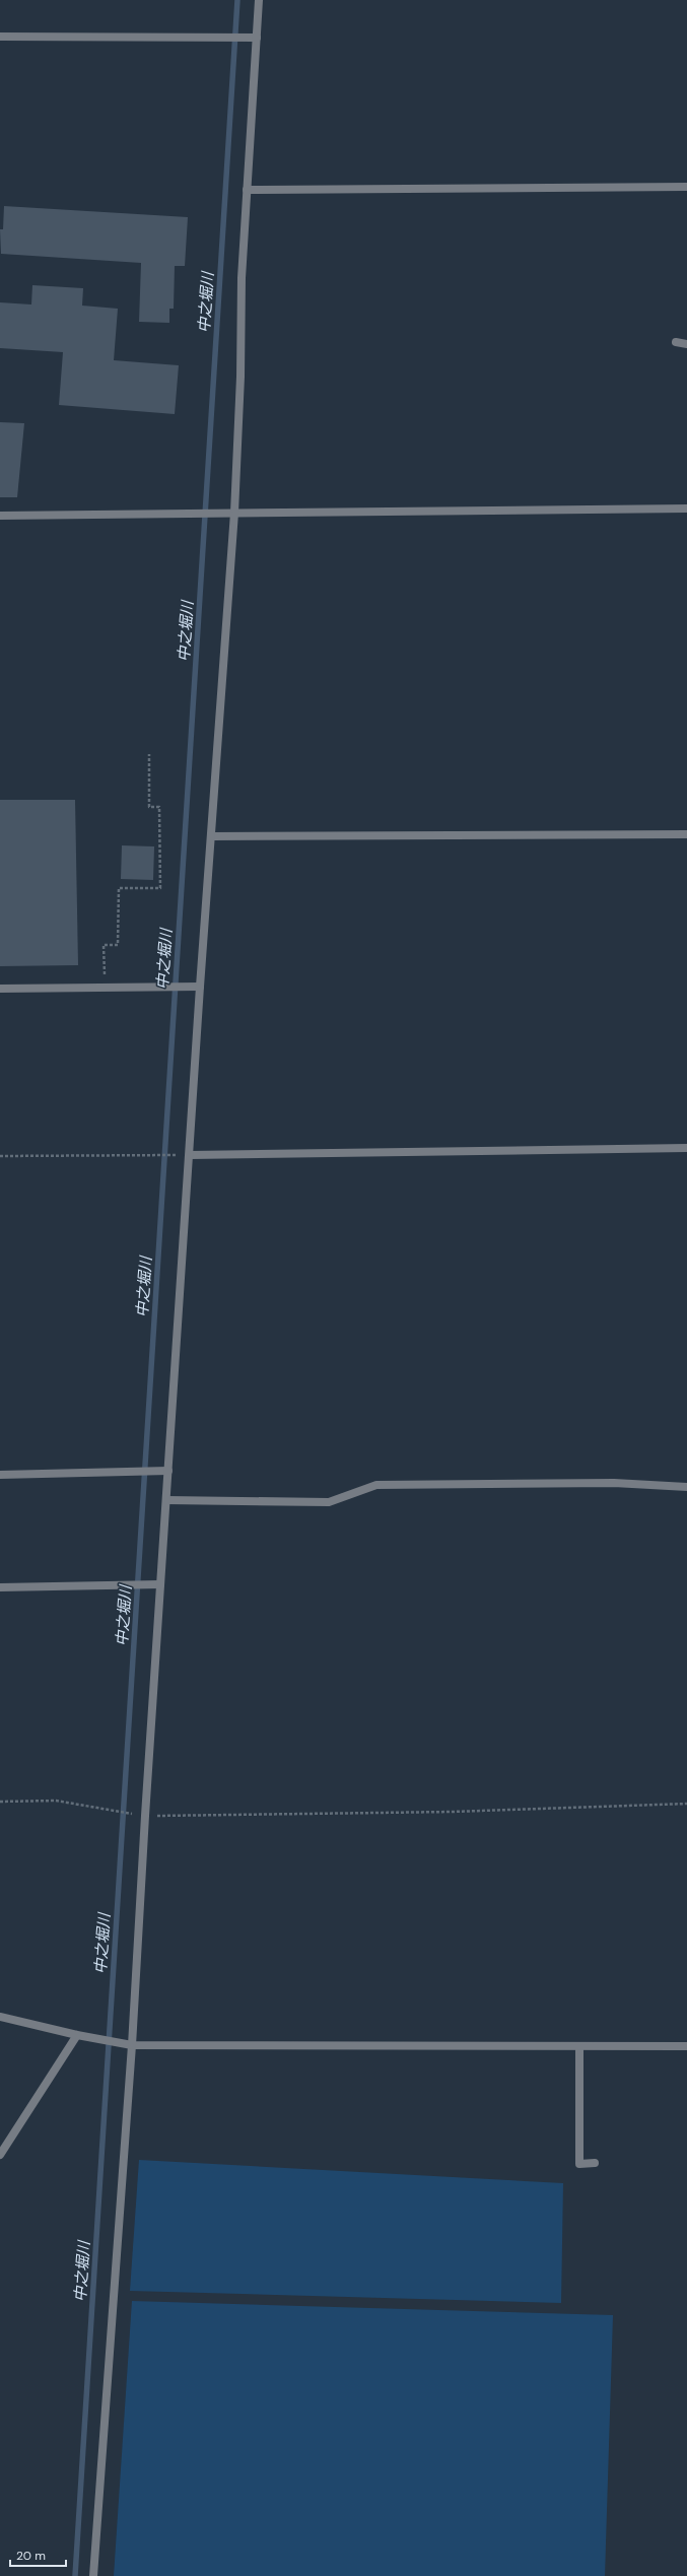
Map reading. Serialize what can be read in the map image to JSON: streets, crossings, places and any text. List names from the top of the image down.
{
  "water": ["中之堀川"],
  "scale_bar": "20 m"
}
